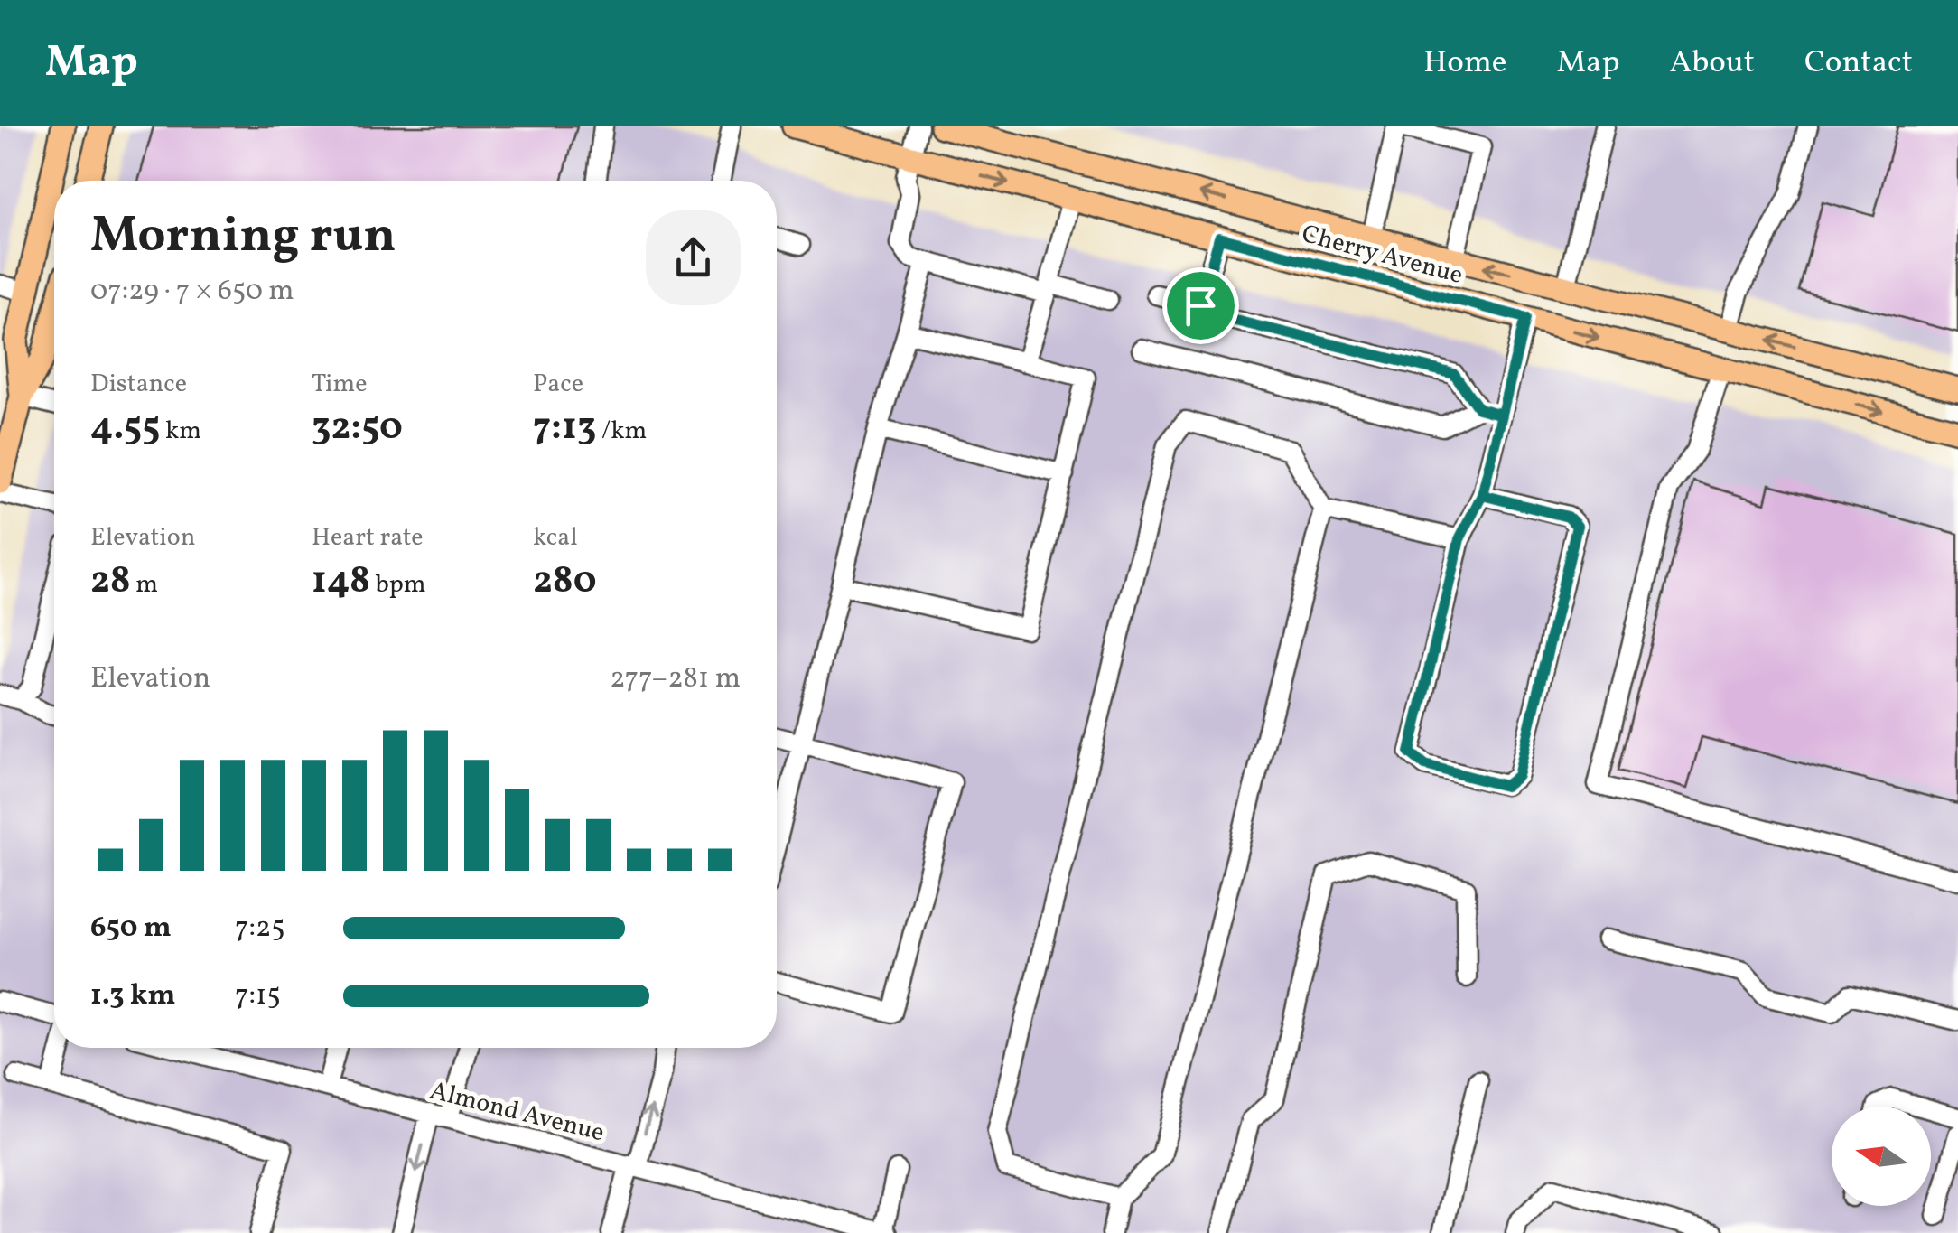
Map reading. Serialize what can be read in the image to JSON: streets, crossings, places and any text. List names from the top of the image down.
{
  "streets": {
    "main road": ["Cherry Avenue"],
    "street": ["Almond Avenue"]
  },
  "north": "left",
  "page": {
    "header": "Map",
    "nav": [
      "Home",
      "Map",
      "About",
      "Contact"
    ],
    "heading": ["Morning run", "07:29 · 7 × 650 m"],
    "stats": [
      ["Distance", "4.55 km"],
      ["Time", "32:50"],
      ["Pace", "7:13 /km"],
      ["Elevation", "28 m"],
      ["Heart rate", "148 bpm"],
      ["kcal", "280"]
    ],
    "chart": ["Elevation", "277–281 m"],
    "list": [
      {
        "name": "650 m",
        "note": "7:25"
      },
      {
        "name": "1.3 km",
        "note": "7:15"
      }
    ]
  }
}
